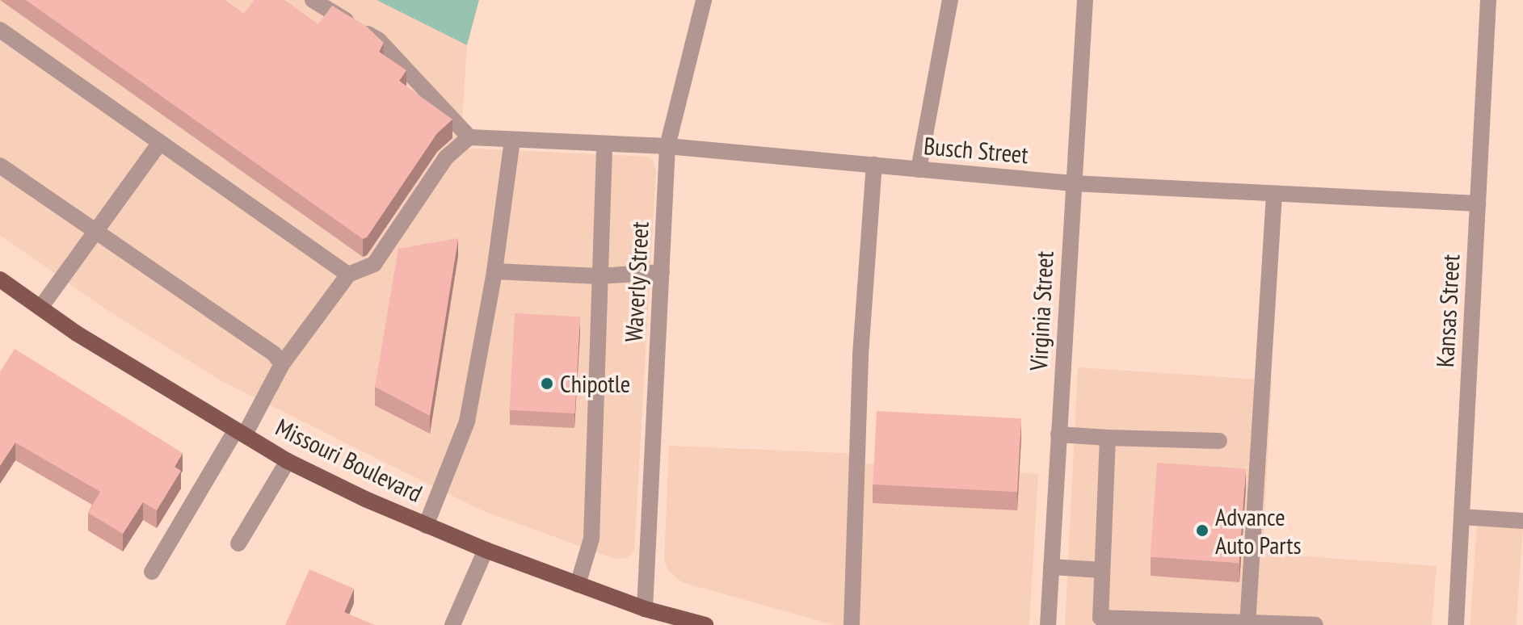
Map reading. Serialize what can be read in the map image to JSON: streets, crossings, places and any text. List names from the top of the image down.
{
  "streets": {
    "main road": ["Missouri Boulevard"],
    "street": [
      "Busch Street",
      "Waverly Street",
      "Virginia Street",
      "Kansas Street"
    ]
  },
  "crossings": [
    ["Busch Street", "Waverly Street"],
    ["Busch Street", "Virginia Street"],
    ["Busch Street", "Kansas Street"],
    ["Waverly Street", "Missouri Boulevard"]
  ],
  "places": ["Chipotle", "Advance Auto Parts"]
}
